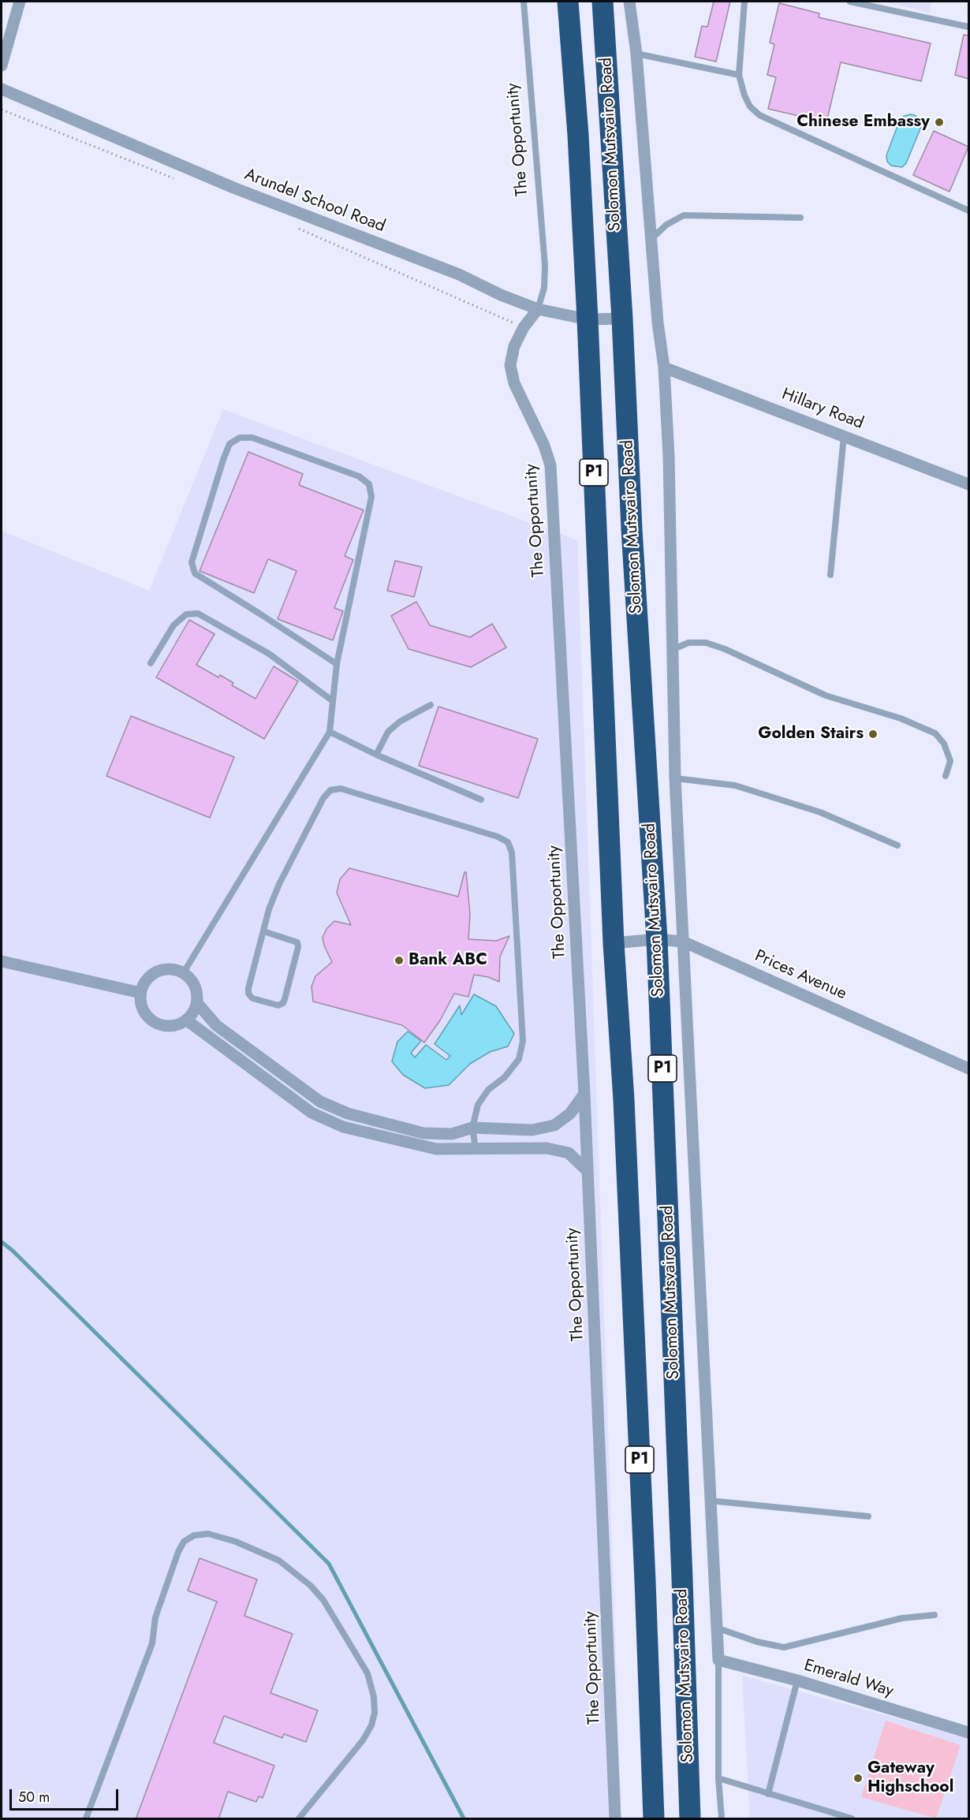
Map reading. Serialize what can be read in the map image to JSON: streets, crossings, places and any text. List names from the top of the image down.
{
  "streets": {
    "highway": ["Solomon Mutsvairo Road", "P1"],
    "street": [
      "The Opportunity",
      "Arundel School Road",
      "Hillary Road",
      "Prices Avenue",
      "Emerald Way"
    ]
  },
  "crossings": [
    ["The Opportunity", "Arundel School Road"],
    ["Solomon Mutsvairo Road", "Arundel School Road"],
    ["Solomon Mutsvairo Road", "Prices Avenue"],
    ["Arundel School Road", "P1"],
    ["P1", "Prices Avenue"]
  ],
  "places": [
    "Chinese Embassy",
    "Golden Stairs",
    "Bank ABC",
    "Gateway Highschool"
  ],
  "scale_bar": "50 m"
}
